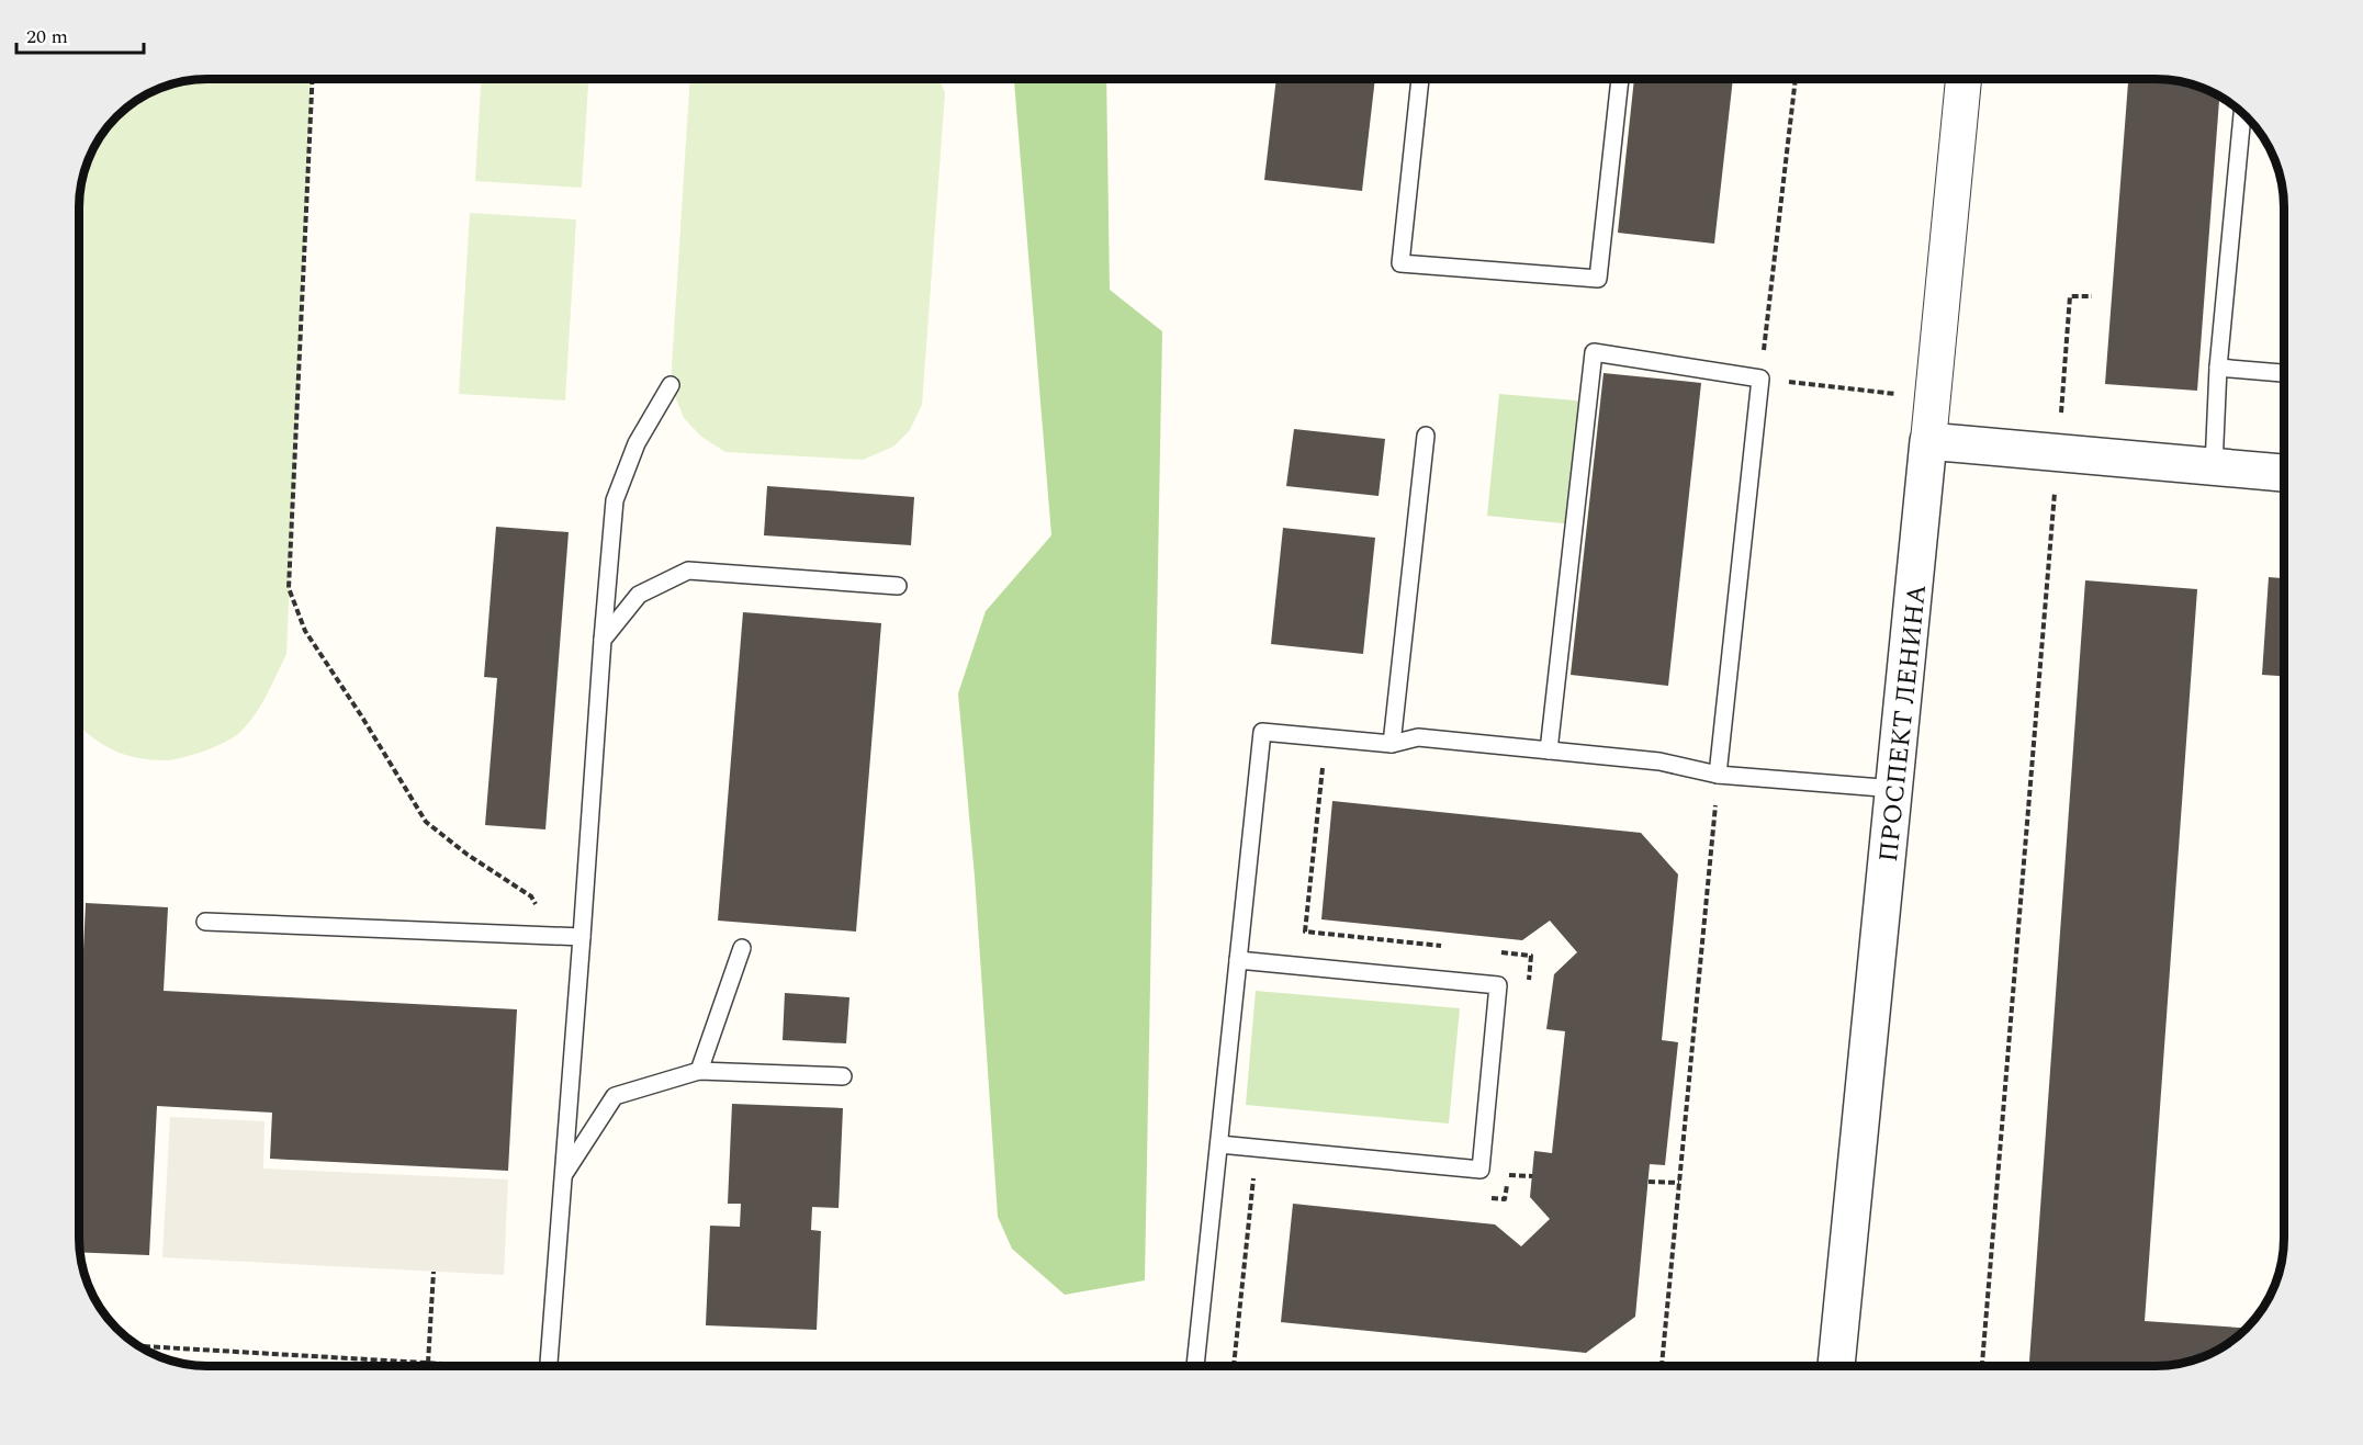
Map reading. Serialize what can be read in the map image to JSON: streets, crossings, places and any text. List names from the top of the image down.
{
  "streets": {
    "street": ["ПРОСПЕКТ ЛЕНИНА"]
  },
  "scale_bar": "20 m"
}
